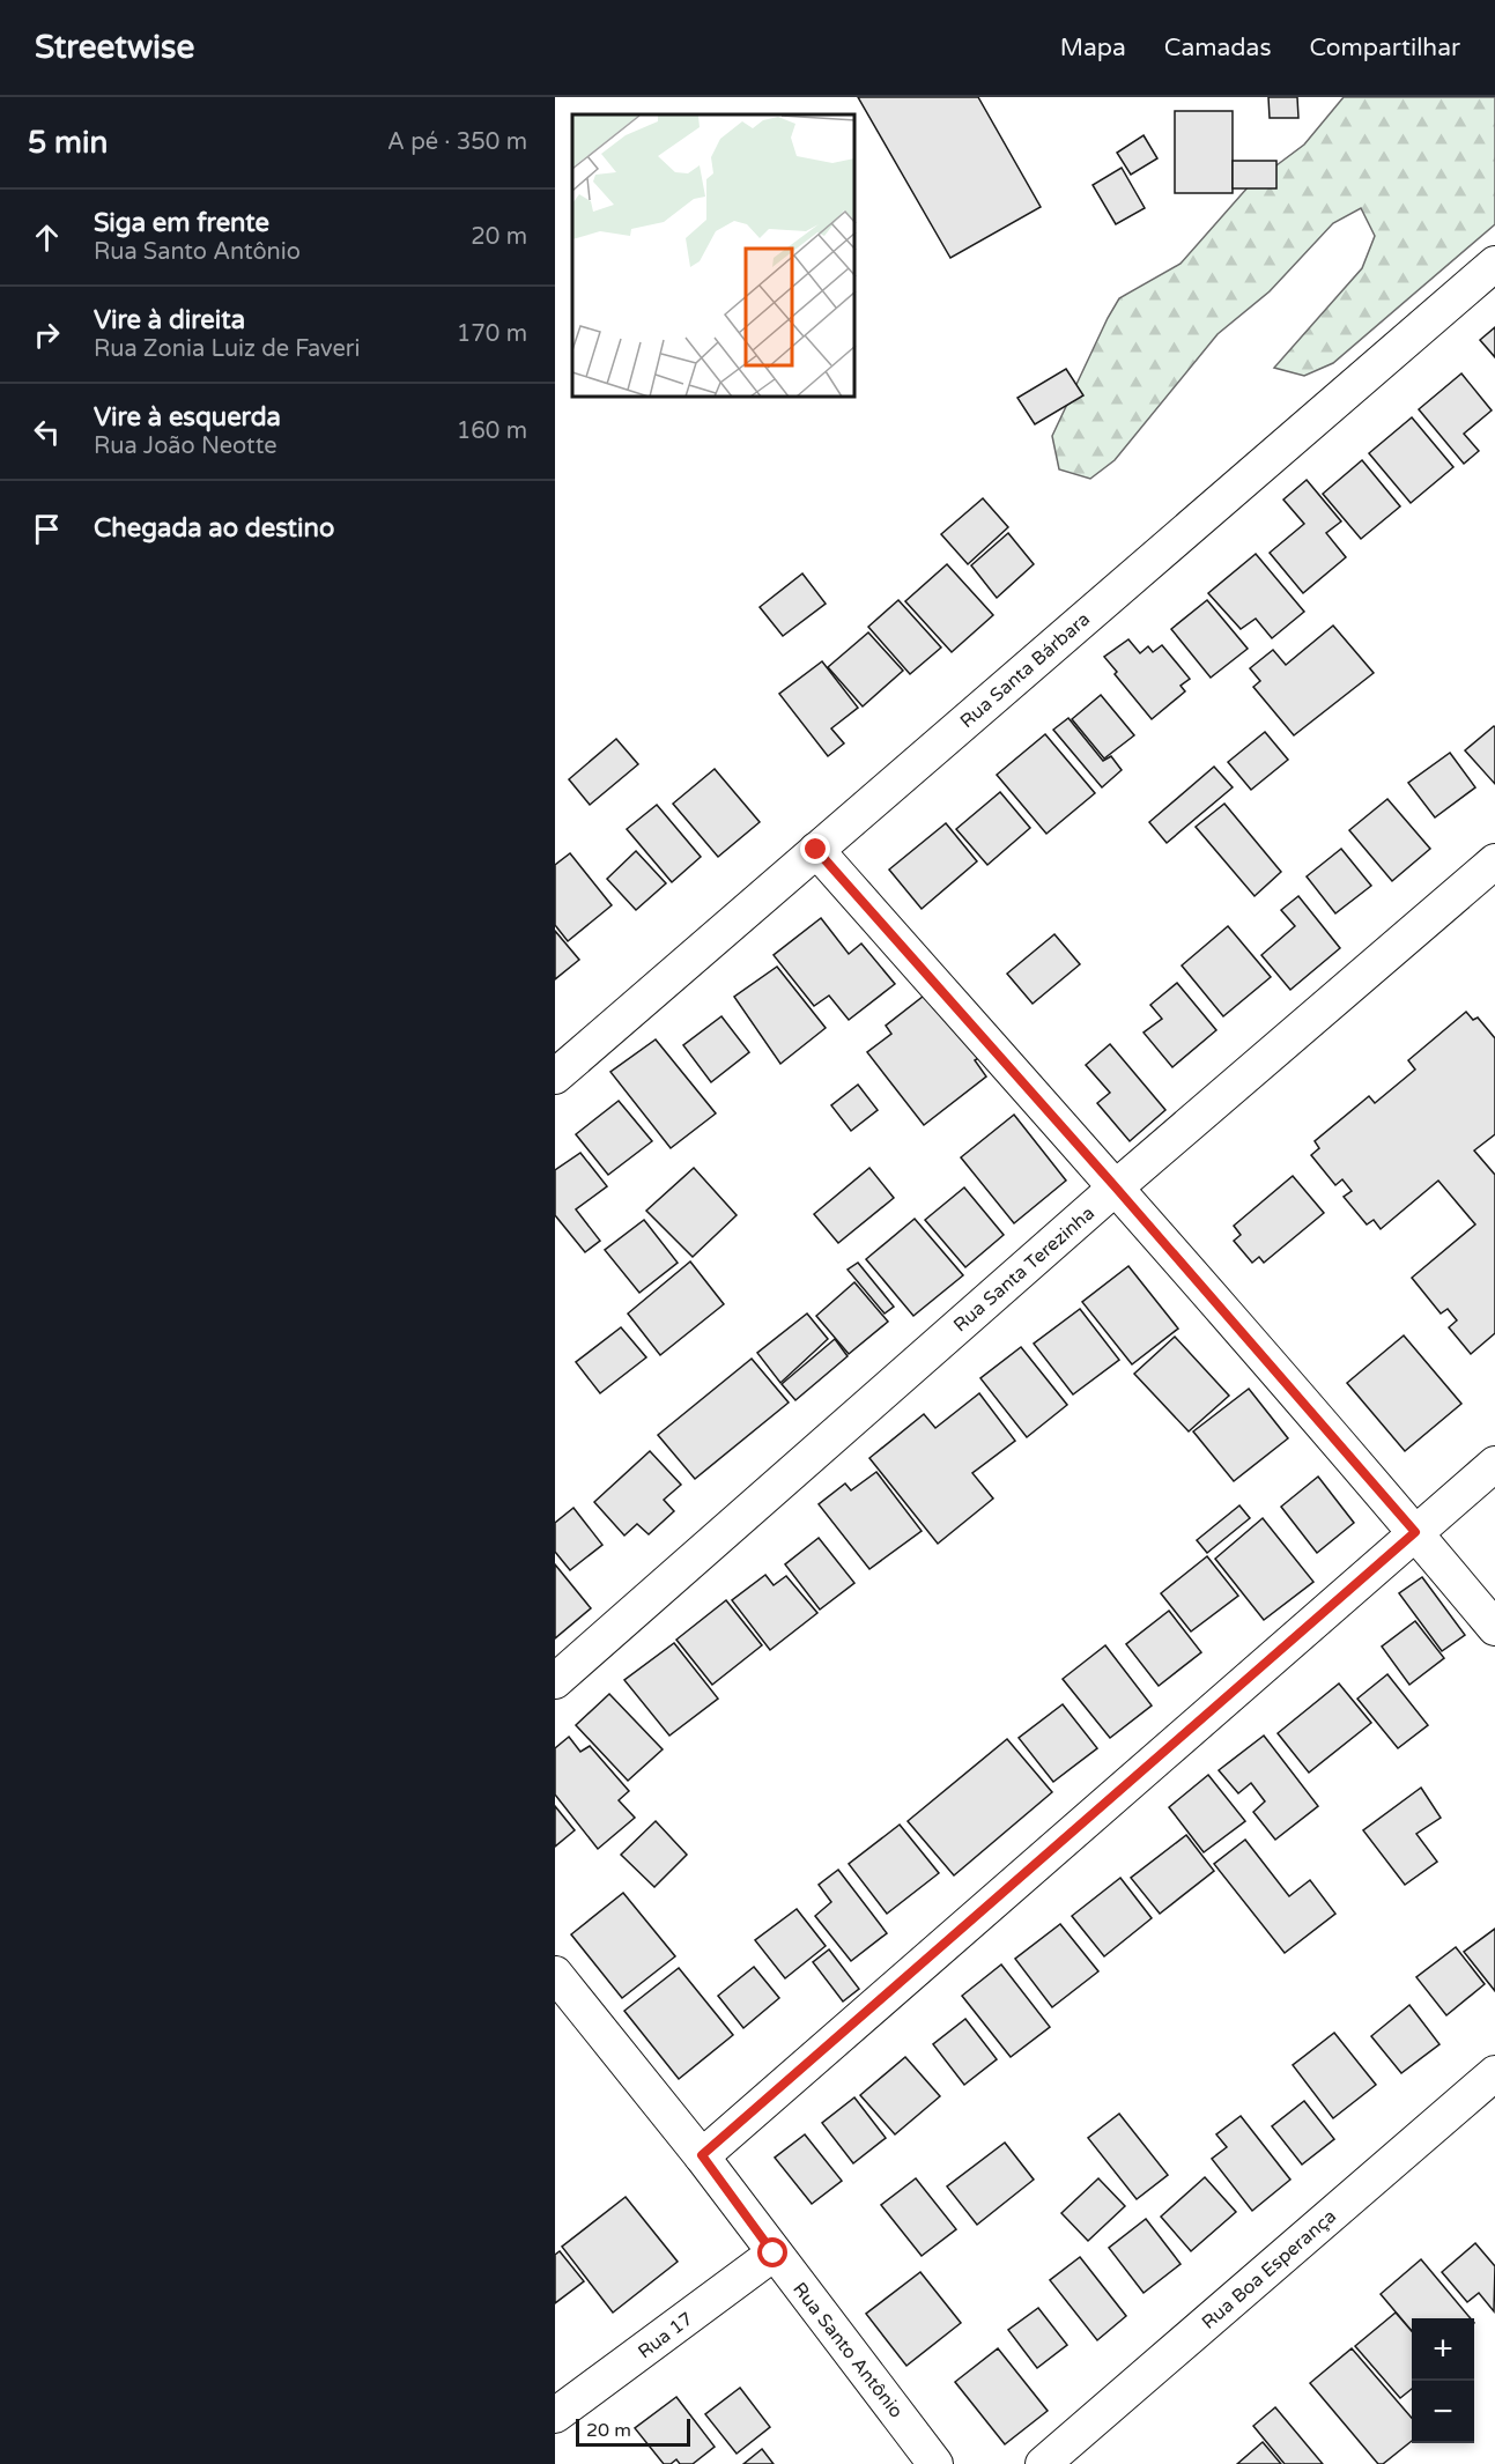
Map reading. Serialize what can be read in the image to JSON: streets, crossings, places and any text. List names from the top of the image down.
{
  "streets": {
    "street": [
      "Rua Santa Bárbara",
      "Rua Santa Terezinha",
      "Rua Boa Esperança",
      "Rua 17",
      "Rua Santo Antônio"
    ]
  },
  "crossings": [
    ["Rua 17", "Rua Santo Antônio"]
  ],
  "scale_bar": "20 m",
  "page": {
    "header": "Streetwise",
    "nav": ["Mapa", "Camadas", "Compartilhar"],
    "heading": ["5 min", "A pé · 350 m"],
    "list": [
      ["Siga em frente", "Rua Santo Antônio", "20 m"],
      ["Vire à direita", "Rua Zonia Luiz de Faveri", "170 m"],
      ["Vire à esquerda", "Rua João Neotte", "160 m"],
      "Chegada ao destino"
    ],
    "map_buttons": ["+", "−"],
    "scale": "20 m"
  }
}
